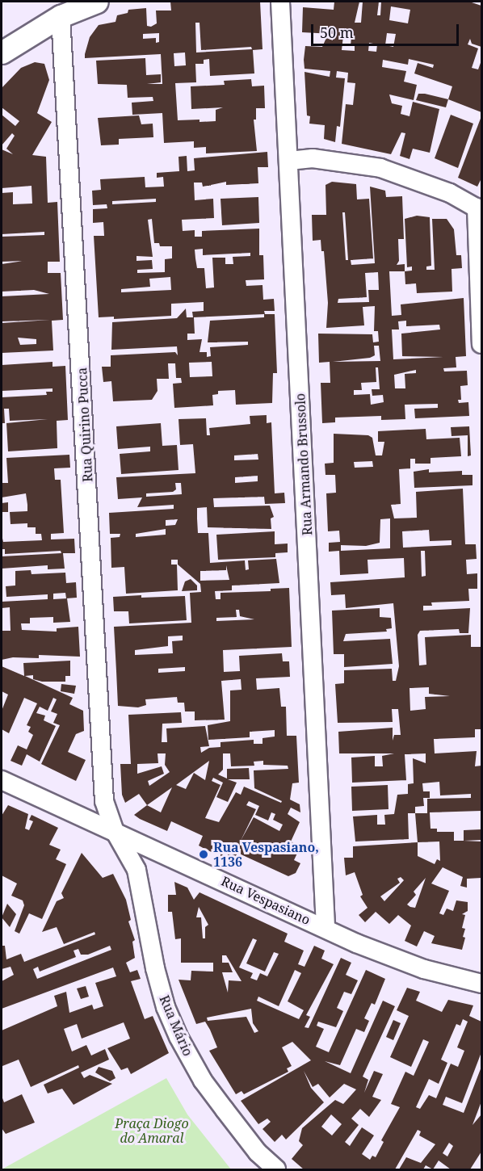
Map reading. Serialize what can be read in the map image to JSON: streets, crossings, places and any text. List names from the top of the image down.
{
  "streets": {
    "street": [
      "Rua Quirino Pucca",
      "Rua Armando Brussolo",
      "Rua Vespasiano",
      "Rua Mário"
    ]
  },
  "crossings": [
    ["Rua Quirino Pucca", "Rua Vespasiano"],
    ["Rua Quirino Pucca", "Rua Mário"],
    ["Rua Armando Brussolo", "Rua Vespasiano"],
    ["Rua Vespasiano", "Rua Mário"]
  ],
  "parks": ["Praça Diogo do Amaral"],
  "places": ["Rua Vespasiano, 1136"],
  "scale_bar": "50 m"
}
